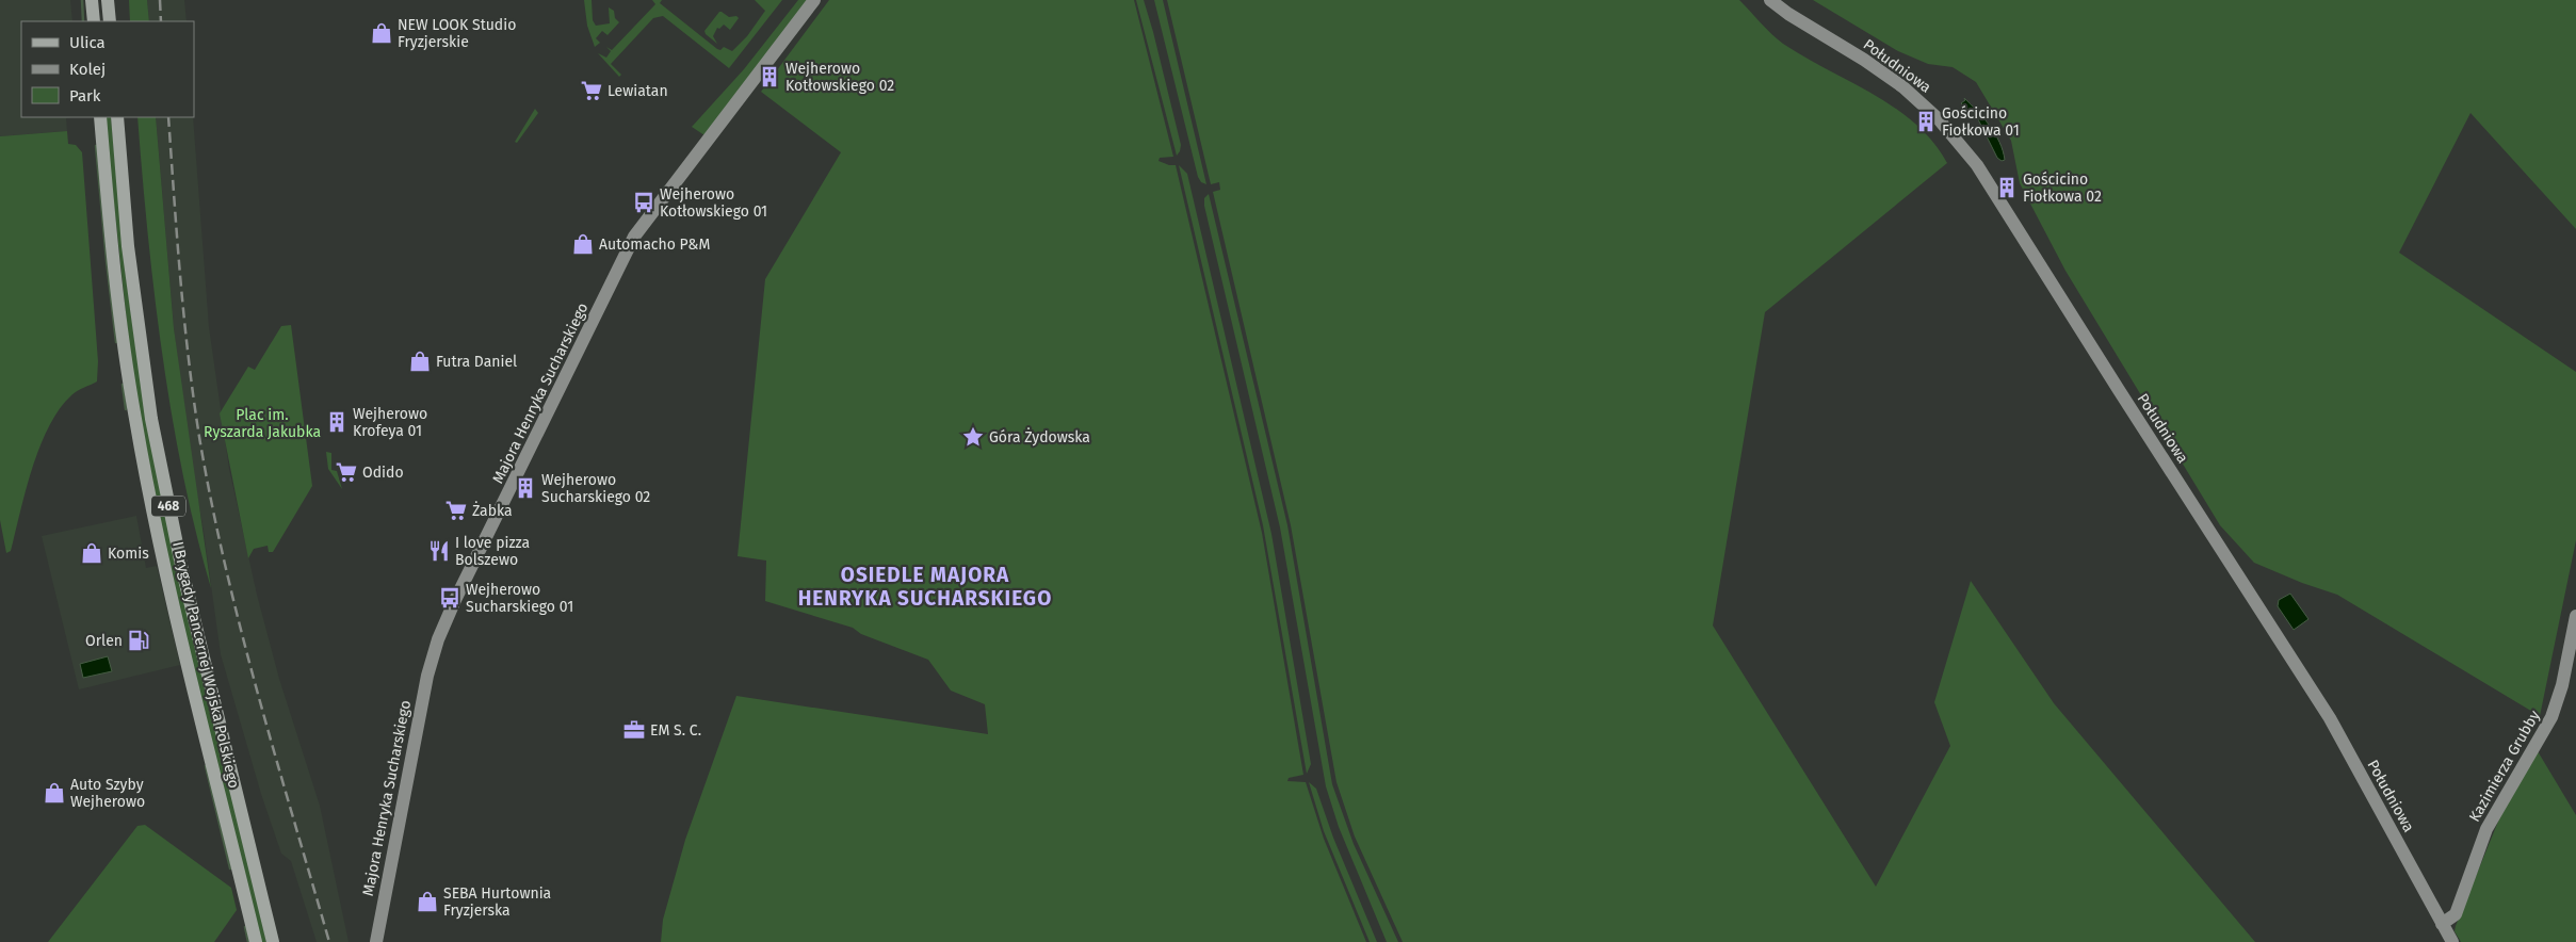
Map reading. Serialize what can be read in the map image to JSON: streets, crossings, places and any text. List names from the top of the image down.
{
  "streets": {
    "main road": ["468", "I Brygady Pancernej Wojska Polskiego"],
    "street": ["Południowa", "Majora Henryka Sucharskiego", "Kazimierza Grubby"]
  },
  "crossings": [
    ["Południowa", "Kazimierza Grubby"]
  ],
  "districts": ["OSIEDLE MAJORA HENRYKA SUCHARSKIEGO"],
  "parks": ["Plac im. Ryszarda Jakubka"],
  "places": {
    "shop": [
      "NEW LOOK Studio Fryzjerskie",
      "Automacho P&M",
      "Futra Daniel",
      "Komis",
      "Auto Szyby Wejherowo",
      "SEBA Hurtownia Fryzjerska"
    ],
    "building": [
      "Wejherowo Kotłowskiego 02",
      "Gościcino Fiołkowa 01",
      "Gościcino Fiołkowa 02",
      "Wejherowo Krofeya 01",
      "Wejherowo Sucharskiego 02"
    ],
    "supermarket": ["Lewiatan", "Odido", "Żabka"],
    "bus stop": ["Wejherowo Kotłowskiego 01", "Wejherowo Sucharskiego 01"],
    "place": ["Góra Żydowska"],
    "restaurant": ["I love pizza Bolszewo"],
    "fuel station": ["Orlen"],
    "office": ["EM S. C."]
  },
  "legend": ["Ulica", "Kolej", "Park"]
}
